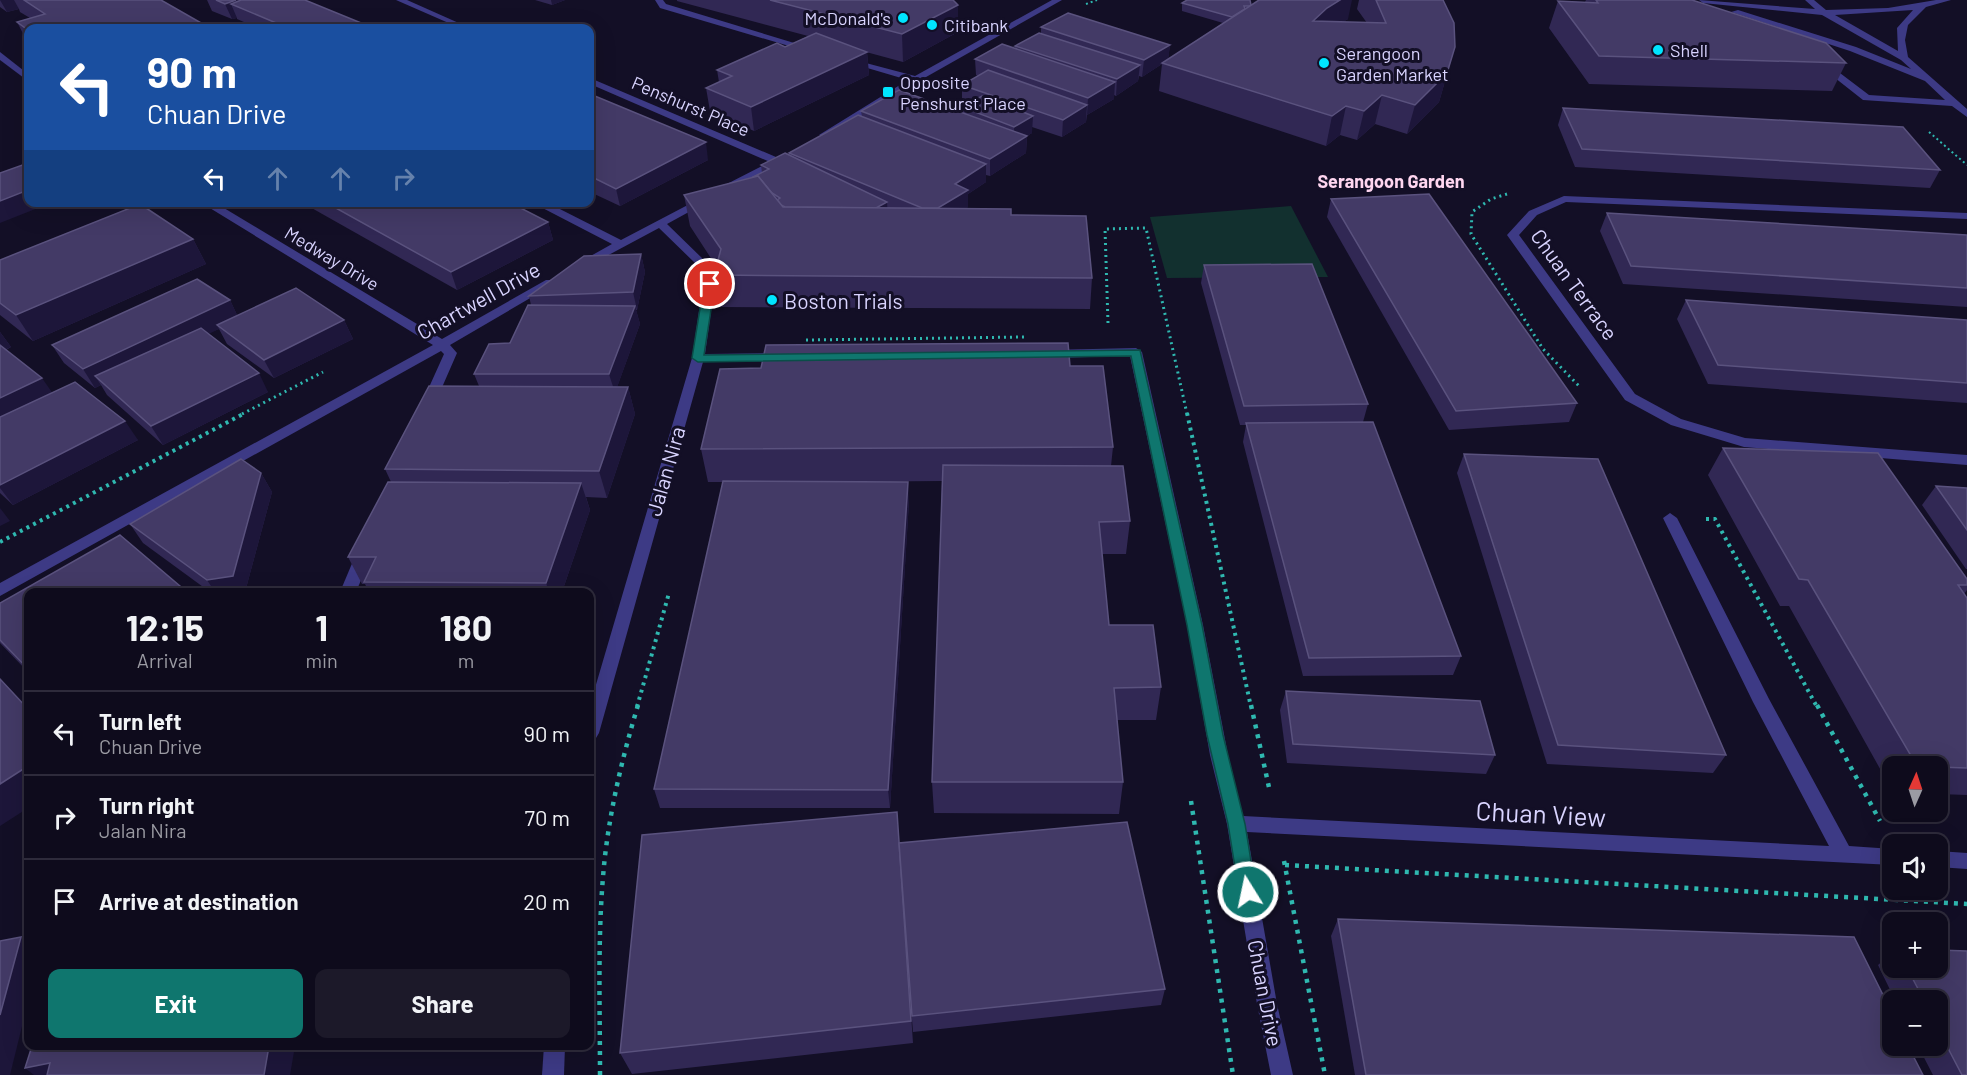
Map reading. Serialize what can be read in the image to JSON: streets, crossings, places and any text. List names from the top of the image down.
{
  "streets": {
    "street": [
      "Penshurst Place",
      "Medway Drive",
      "Chuan Terrace",
      "Chartwell Drive",
      "Jalan Nira",
      "Chuan View",
      "Chuan Drive"
    ]
  },
  "crossings": [
    ["Penshurst Place", "Chartwell Drive"],
    ["Medway Drive", "Chartwell Drive"],
    ["Chartwell Drive", "Jalan Nira"],
    ["Chuan View", "Chuan Drive"]
  ],
  "districts": ["Serangoon Garden"],
  "places": {
    "other": [
      "McDonald's",
      "Citibank",
      "Shell",
      "Serangoon Garden Market",
      "Boston Trials"
    ],
    "transit": ["Opposite Penshurst Place"]
  },
  "north": "top",
  "page": {
    "turn": ["90 m", "Chuan Drive"],
    "eta": [
      "12:15",
      "Arrival",
      "1",
      "min",
      "180",
      "m"
    ],
    "list": [
      {
        "name": "Turn left",
        "note": "Chuan Drive",
        "value": "90 m"
      },
      {
        "name": "Turn right",
        "note": "Jalan Nira",
        "value": "70 m"
      },
      {
        "name": "Arrive at destination",
        "value": "20 m"
      }
    ],
    "map_buttons": ["+", "−"],
    "buttons": ["Exit", "Share"]
  }
}
